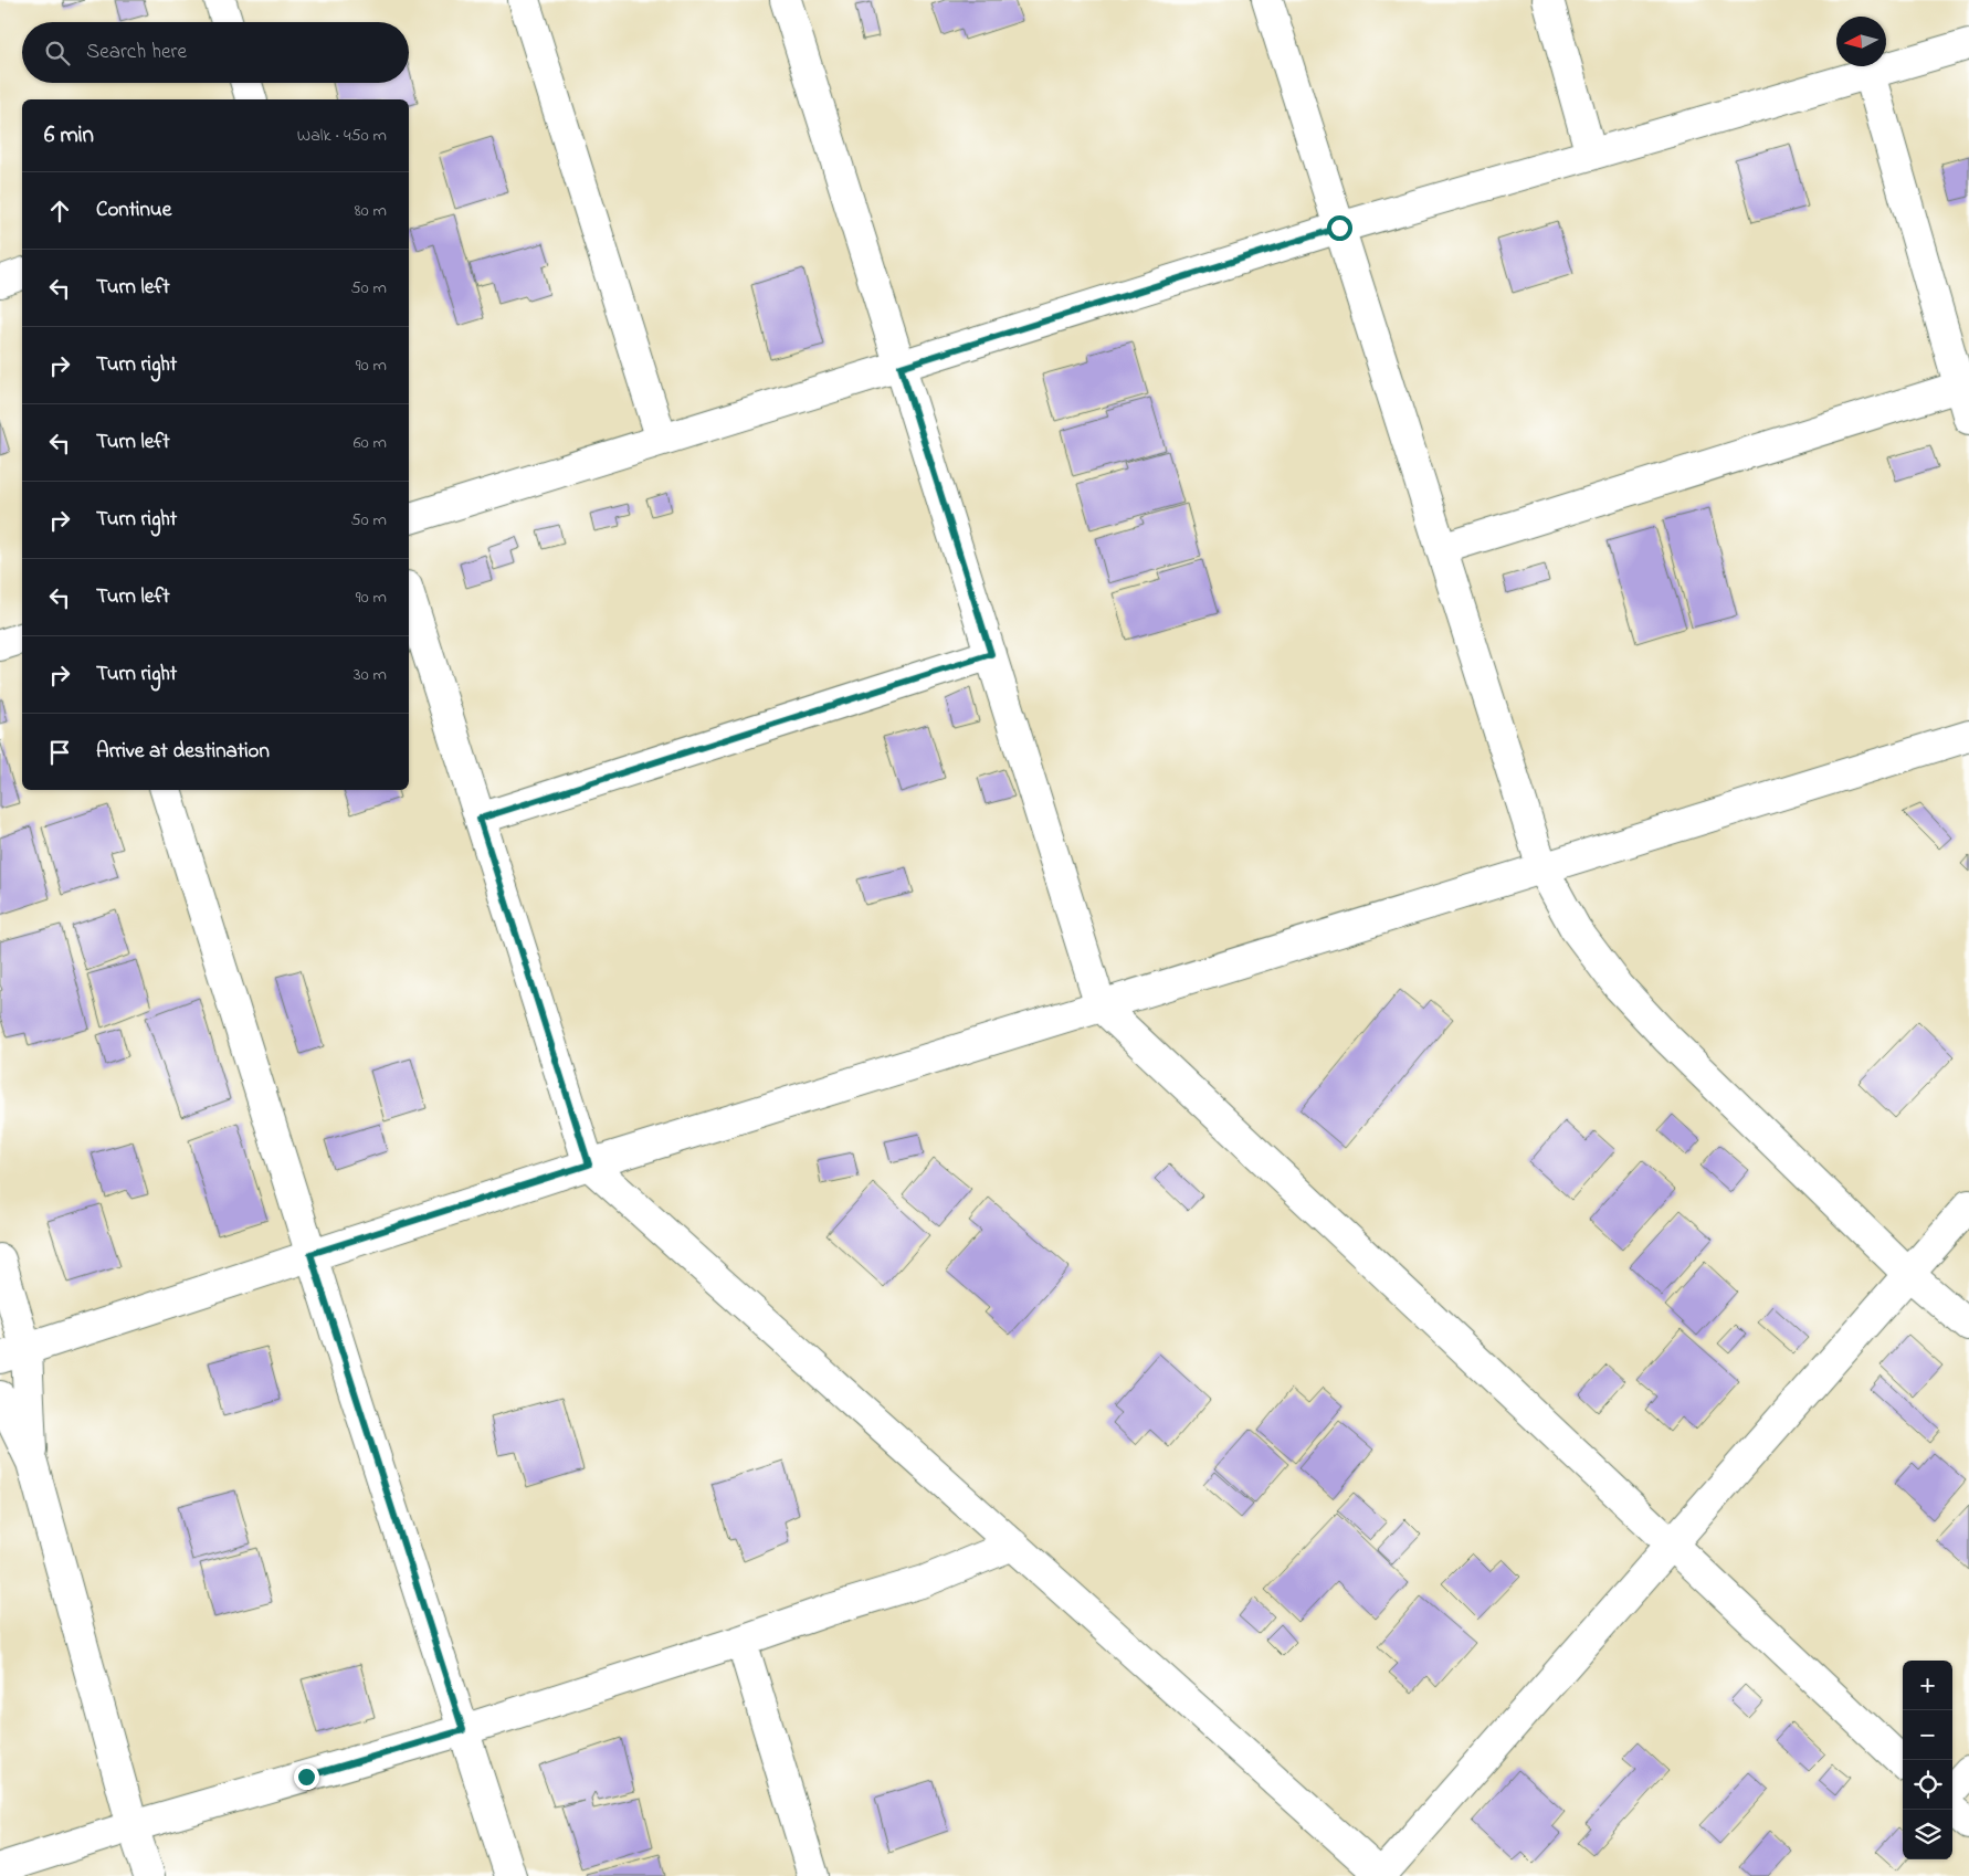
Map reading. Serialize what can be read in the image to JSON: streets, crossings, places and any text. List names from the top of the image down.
{
  "north": "left",
  "page": {
    "search": "Search here",
    "heading": ["6 min", "Walk · 450 m"],
    "list": [
      ["Continue", "80 m"],
      ["Turn left", "50 m"],
      ["Turn right", "90 m"],
      ["Turn left", "60 m"],
      ["Turn right", "50 m"],
      ["Turn left", "90 m"],
      ["Turn right", "30 m"],
      "Arrive at destination"
    ],
    "map_buttons": ["+", "−"]
  }
}
